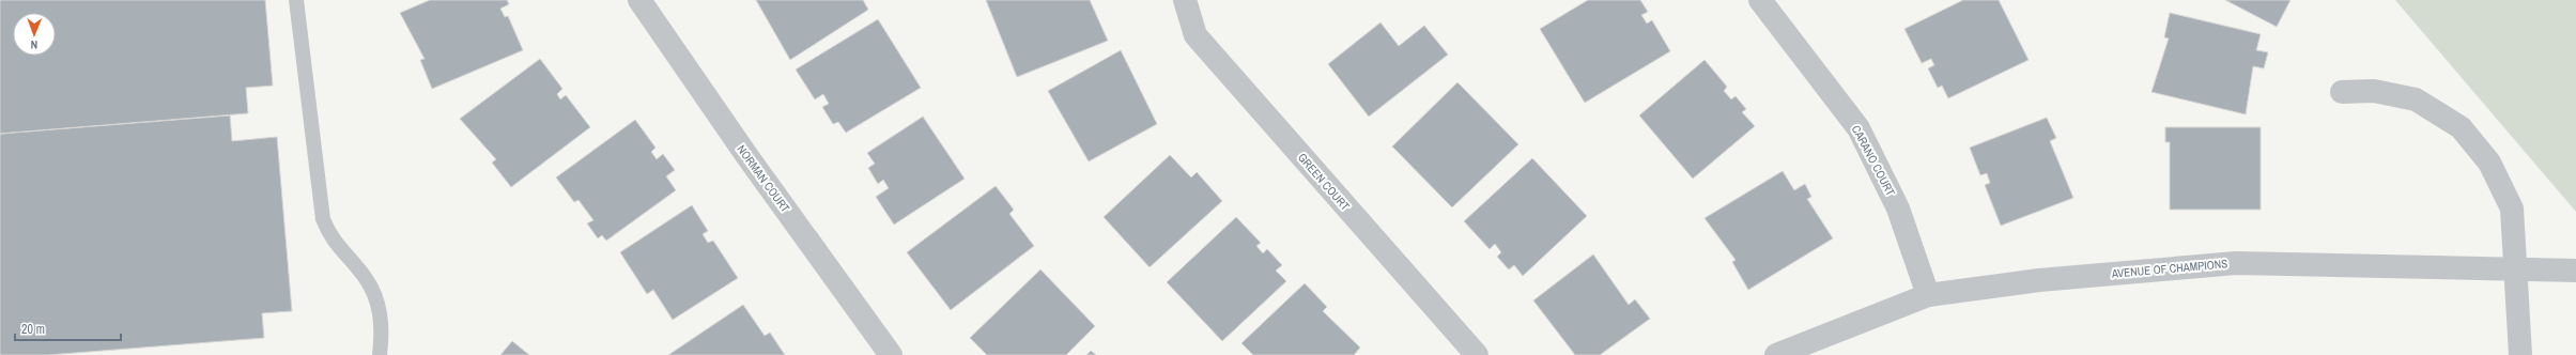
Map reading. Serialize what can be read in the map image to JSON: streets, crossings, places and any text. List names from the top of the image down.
{
  "streets": {
    "street": [
      "CARANO COURT",
      "NORMAN COURT",
      "GREEN COURT",
      "AVENUE OF CHAMPIONS"
    ]
  },
  "crossings": [
    ["CARANO COURT", "AVENUE OF CHAMPIONS"]
  ],
  "scale_bar": "20 m",
  "north": "bottom"
}
